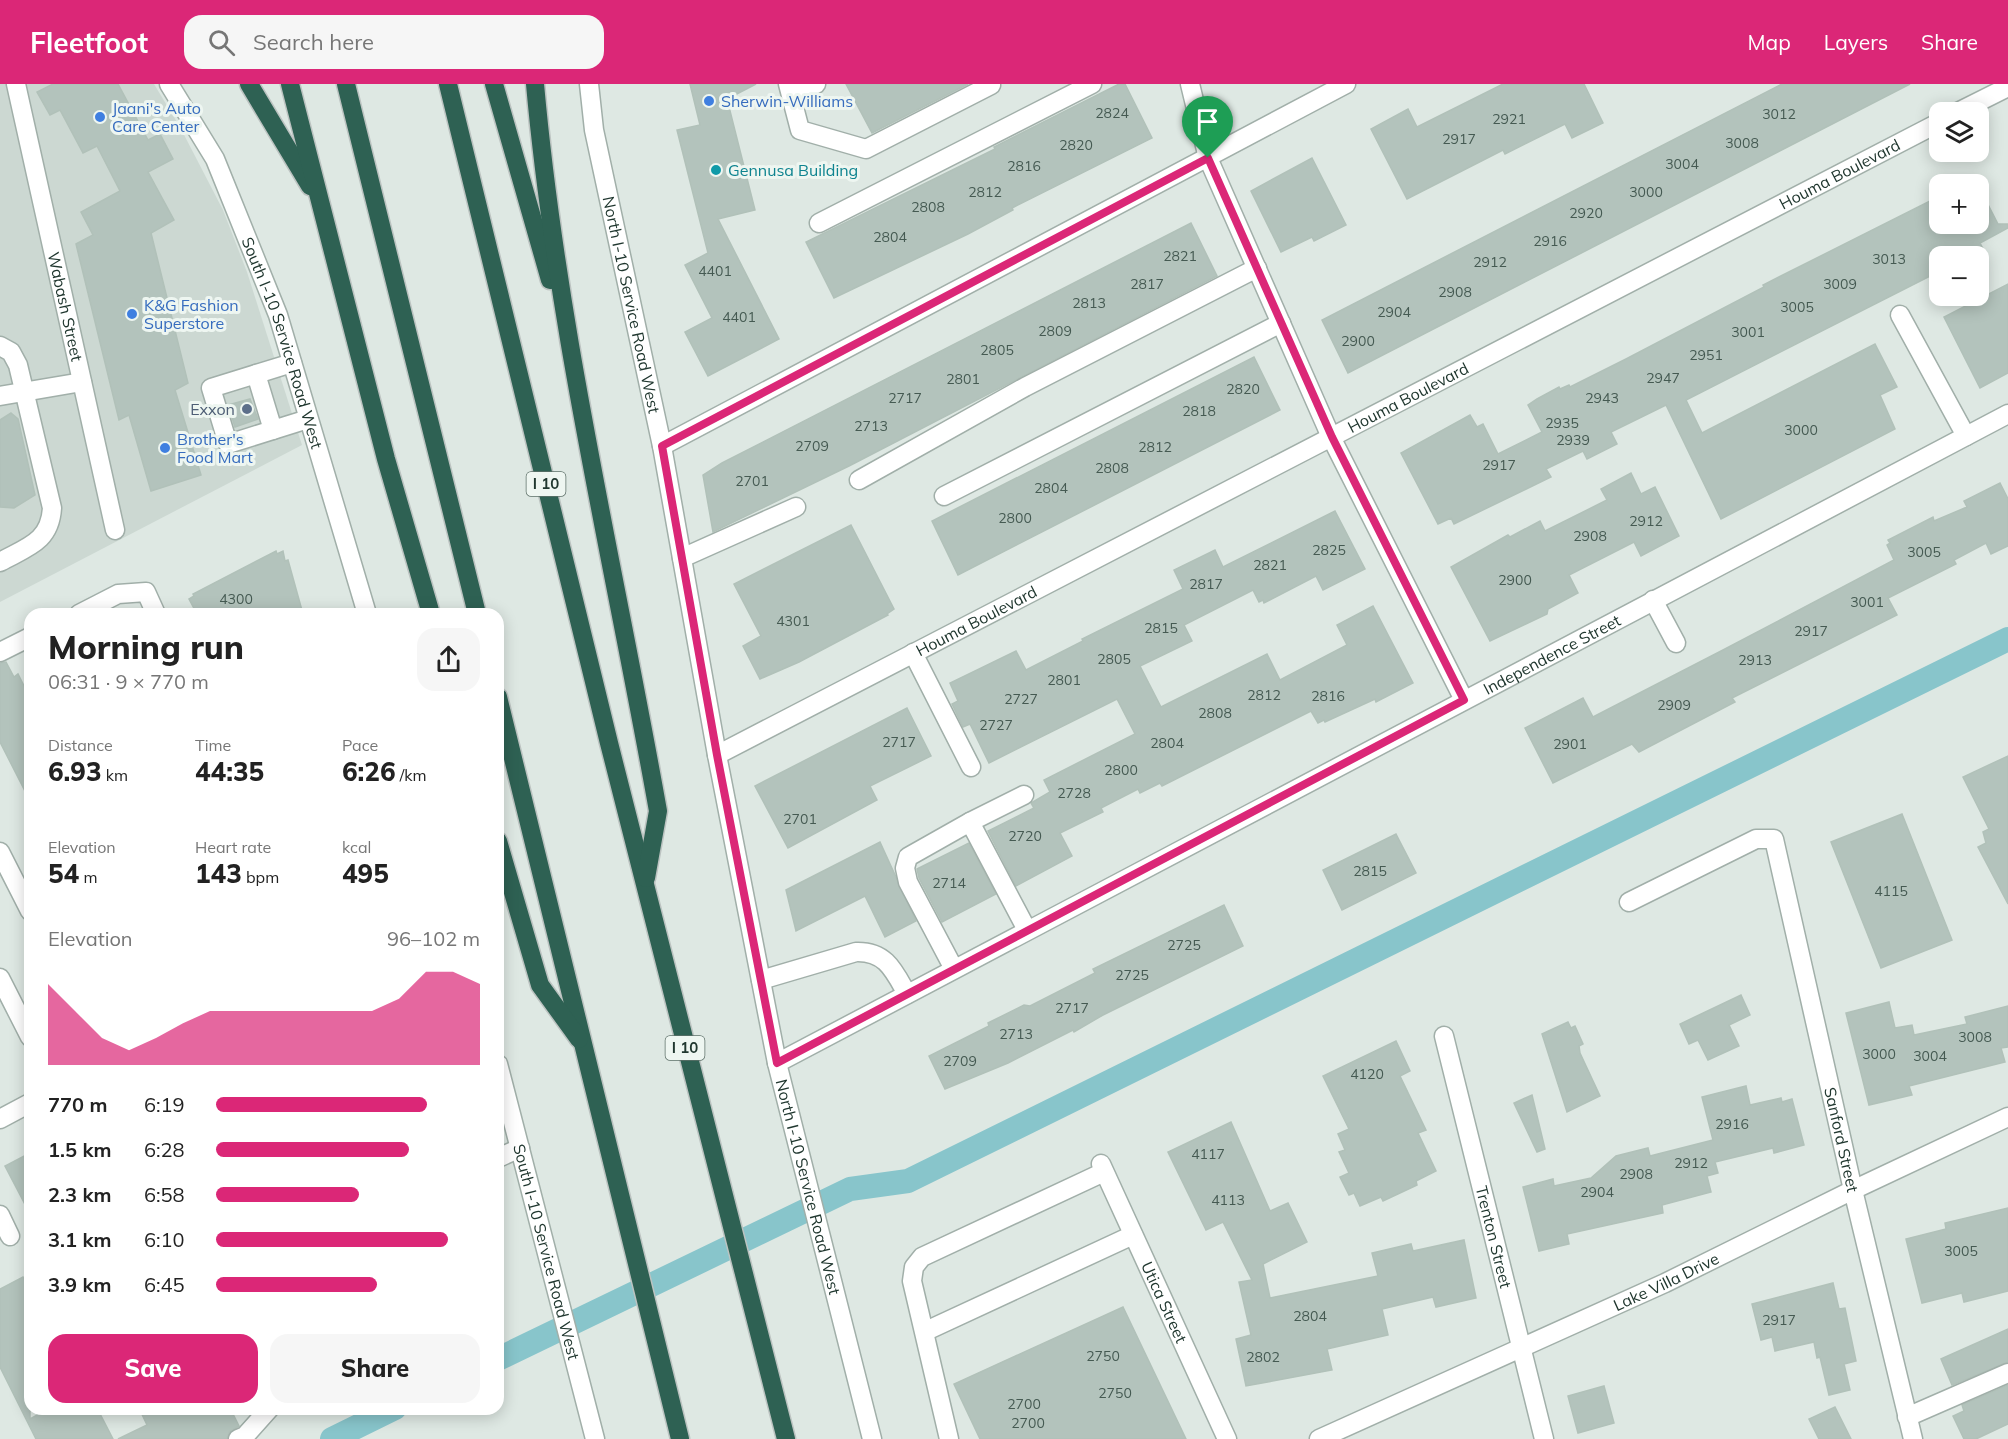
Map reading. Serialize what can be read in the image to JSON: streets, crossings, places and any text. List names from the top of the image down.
{
  "streets": {
    "highway": ["I 10"],
    "street": [
      "Houma Boulevard",
      "North I-10 Service Road West",
      "Wabash Street",
      "South I-10 Service Road West",
      "Independence Street",
      "Sanford Street",
      "Trenton Street",
      "Lake Villa Drive",
      "Utica Street"
    ]
  },
  "crossings": [
    ["Houma Boulevard", "North I-10 Service Road West"],
    ["North I-10 Service Road West", "Independence Street"],
    ["Sanford Street", "Lake Villa Drive"],
    ["Trenton Street", "Lake Villa Drive"]
  ],
  "places": [
    "Sherwin-Williams",
    "Jaani's Auto Care Center",
    "Gennusa Building",
    "K&G Fashion Superstore",
    "Exxon",
    "Brother's Food Mart"
  ],
  "house_numbers": [
    "2824",
    "3012",
    "2921",
    "2917",
    "3008",
    "2820",
    "3004",
    "2816",
    "2812",
    "3000",
    "2808",
    "2920",
    "2804",
    "2916",
    "2821",
    "3013",
    "2912",
    "4401",
    "2817",
    "3009",
    "2908",
    "2813",
    "3005",
    "2904",
    "4401",
    "2809",
    "3001",
    "2900",
    "2805",
    "2951",
    "2947",
    "2801",
    "2820",
    "2717",
    "2943",
    "2818",
    "2935",
    "2713",
    "3000",
    "2939",
    "2709",
    "2812",
    "2917",
    "2808",
    "2701",
    "2804",
    "2800",
    "2912",
    "2908",
    "2825",
    "3005",
    "2821",
    "2900",
    "2817",
    "4300",
    "3001",
    "4301",
    "2815",
    "2917",
    "2805",
    "2913",
    "2801",
    "2812",
    "2816",
    "2727",
    "2909",
    "2808",
    "2727",
    "2717",
    "2804",
    "2901",
    "2800",
    "2728",
    "2701",
    "2720",
    "2815",
    "2714",
    "4115",
    "2725",
    "2725",
    "2717",
    "2713",
    "3008",
    "3000",
    "3004",
    "2709",
    "4120",
    "2916",
    "4117",
    "2912",
    "2908",
    "2904",
    "4113",
    "3005",
    "2804",
    "2917",
    "2750",
    "2802",
    "2750",
    "2700",
    "2700"
  ],
  "page": {
    "header": "Fleetfoot",
    "search": "Search here",
    "nav": ["Map", "Layers", "Share"],
    "map_buttons": ["+", "−"],
    "heading": ["Morning run", "06:31 · 9 × 770 m"],
    "stats": [
      ["Distance", "6.93 km"],
      ["Time", "44:35"],
      ["Pace", "6:26 /km"],
      ["Elevation", "54 m"],
      ["Heart rate", "143 bpm"],
      ["kcal", "495"]
    ],
    "chart": ["Elevation", "96–102 m"],
    "list": [
      {
        "name": "770 m",
        "note": "6:19"
      },
      {
        "name": "1.5 km",
        "note": "6:28"
      },
      {
        "name": "2.3 km",
        "note": "6:58"
      },
      {
        "name": "3.1 km",
        "note": "6:10"
      },
      {
        "name": "3.9 km",
        "note": "6:45"
      }
    ],
    "buttons": ["Save", "Share"]
  }
}
